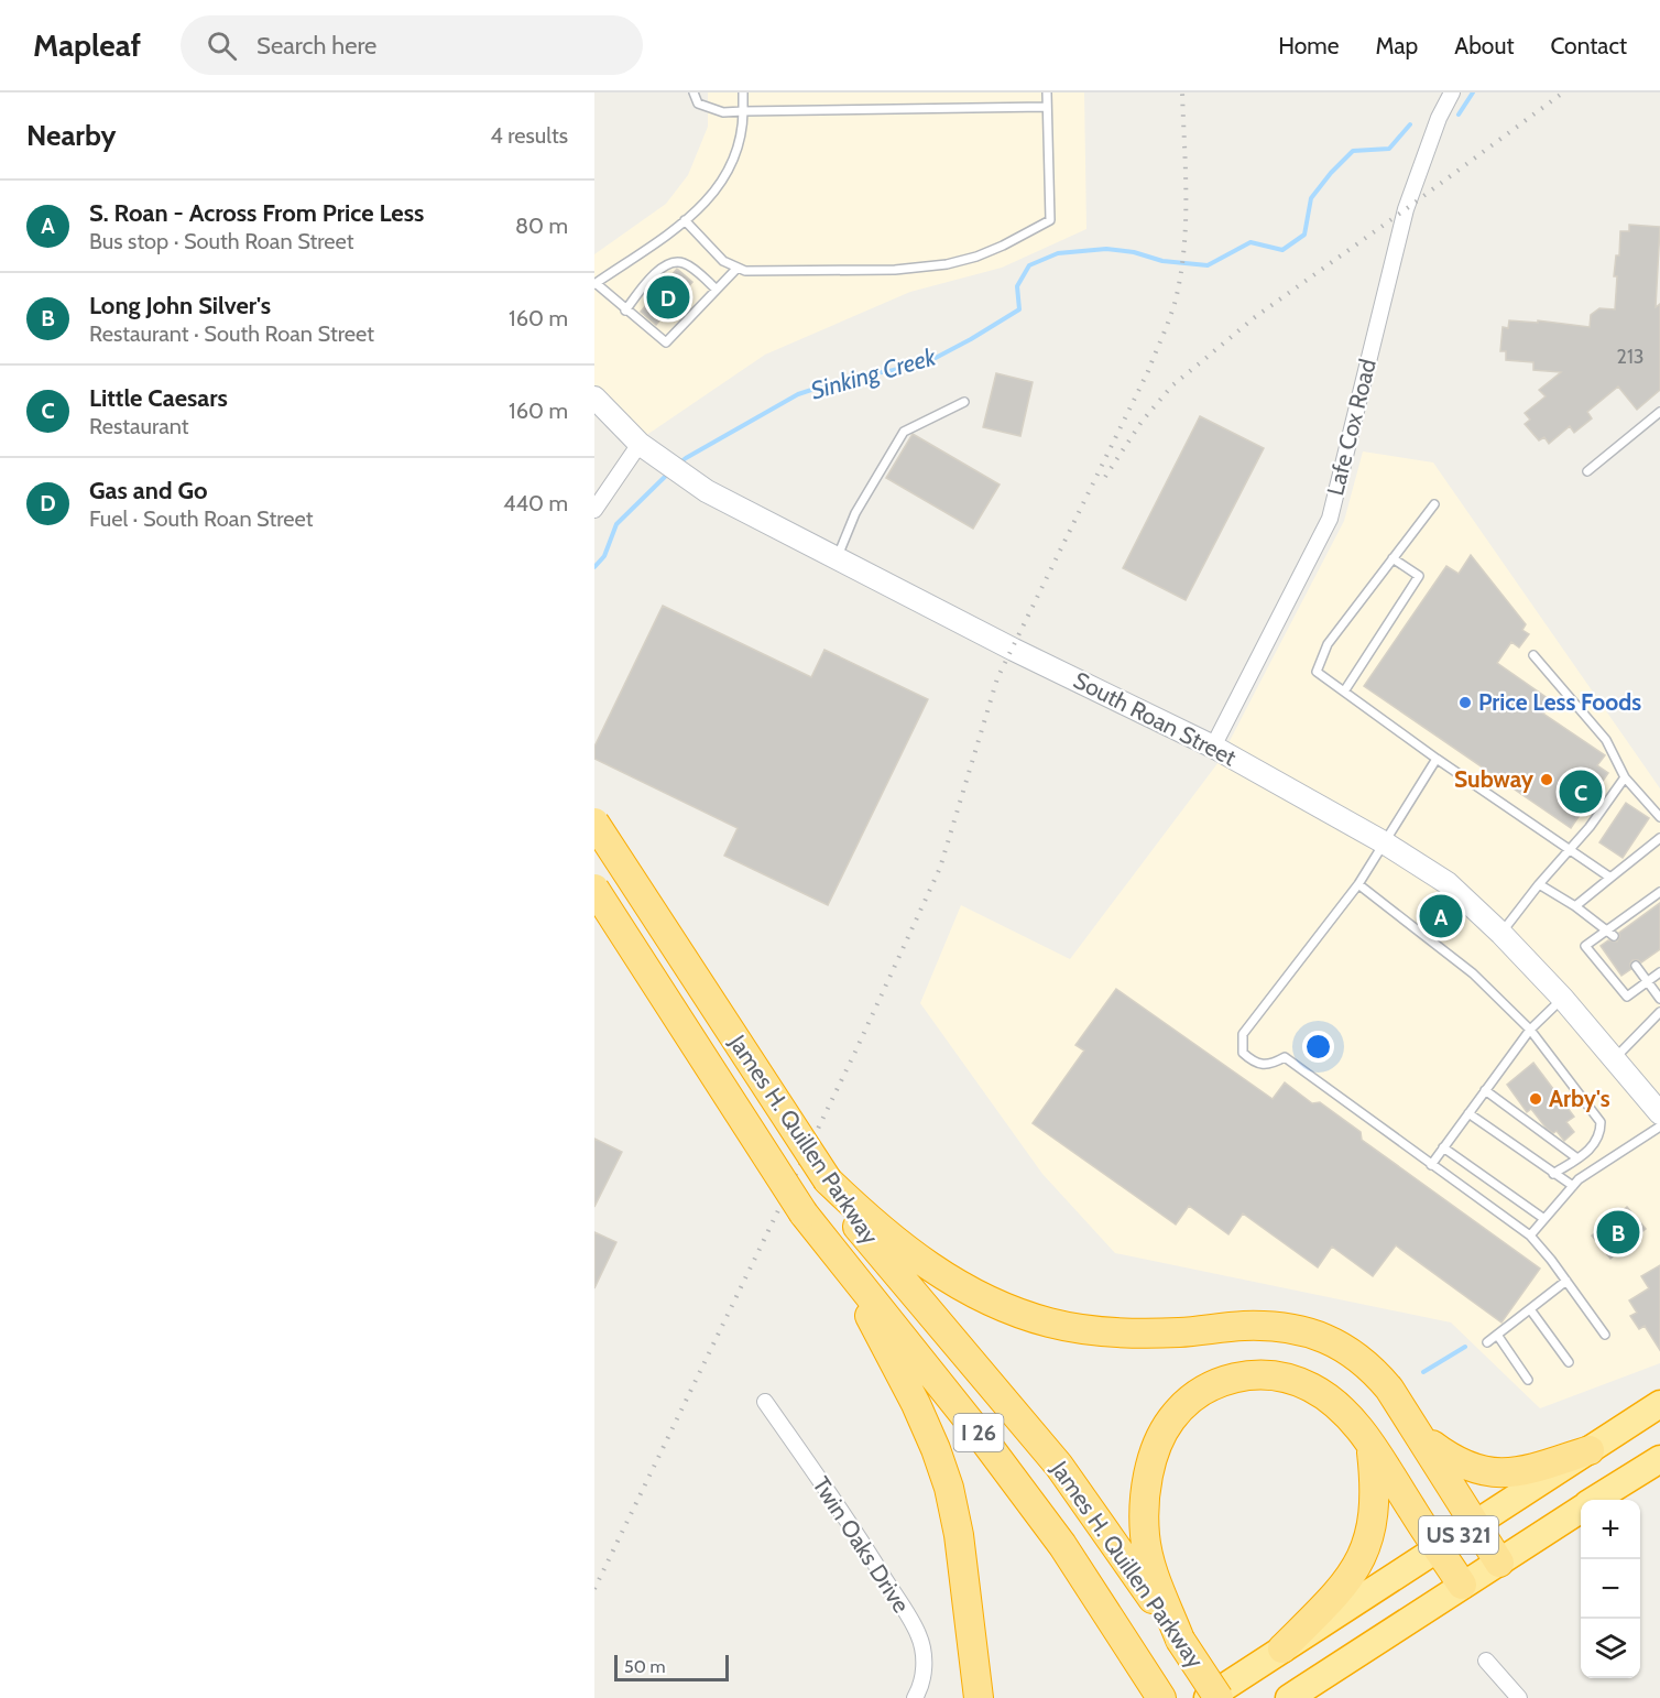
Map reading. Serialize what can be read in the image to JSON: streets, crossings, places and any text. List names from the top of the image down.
{
  "streets": {
    "highway": ["James H. Quillen Parkway", "I 26", "US 321"],
    "main road": ["South Roan Street"],
    "street": ["Lafe Cox Road", "Twin Oaks Drive"]
  },
  "crossings": [
    ["Lafe Cox Road", "South Roan Street"]
  ],
  "water": ["Sinking Creek"],
  "places": ["Price Less Foods", "Subway", "Arby's"],
  "house_numbers": ["213"],
  "scale_bar": "50 m",
  "page": {
    "header": "Mapleaf",
    "search": "Search here",
    "nav": [
      "Home",
      "Map",
      "About",
      "Contact"
    ],
    "heading": ["Nearby", "4 results"],
    "list": [
      {
        "mark": "A",
        "name": "S. Roan - Across From Price Less",
        "note": "Bus stop · South Roan Street",
        "value": "80 m"
      },
      {
        "mark": "B",
        "name": "Long John Silver's",
        "note": "Restaurant · South Roan Street",
        "value": "160 m"
      },
      {
        "mark": "C",
        "name": "Little Caesars",
        "note": "Restaurant",
        "value": "160 m"
      },
      {
        "mark": "D",
        "name": "Gas and Go",
        "note": "Fuel · South Roan Street",
        "value": "440 m"
      }
    ],
    "pins": [
      "D",
      "C",
      "A",
      "B"
    ],
    "map_buttons": ["+", "−"],
    "scale": "50 m"
  }
}
